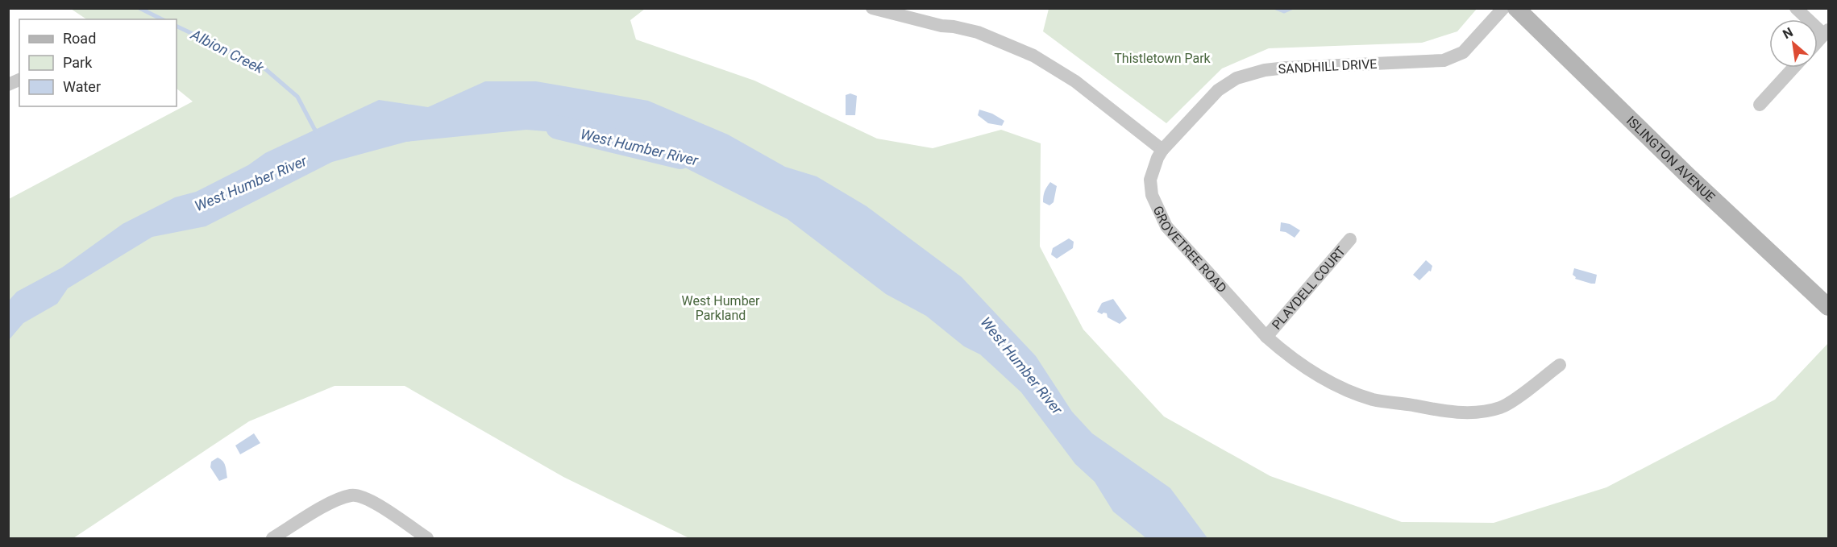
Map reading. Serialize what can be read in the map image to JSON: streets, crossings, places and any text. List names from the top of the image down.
{
  "streets": {
    "main road": ["ISLINGTON AVENUE"],
    "street": ["SANDHILL DRIVE", "GROVETREE ROAD", "PLAYDELL COURT"]
  },
  "crossings": [
    ["SANDHILL DRIVE", "GROVETREE ROAD"],
    ["GROVETREE ROAD", "PLAYDELL COURT"]
  ],
  "water": ["Albion Creek", "West Humber River"],
  "parks": ["Thistletown Park", "West Humber Parkland"],
  "legend": ["Road", "Park", "Water"],
  "north": "top left"
}
